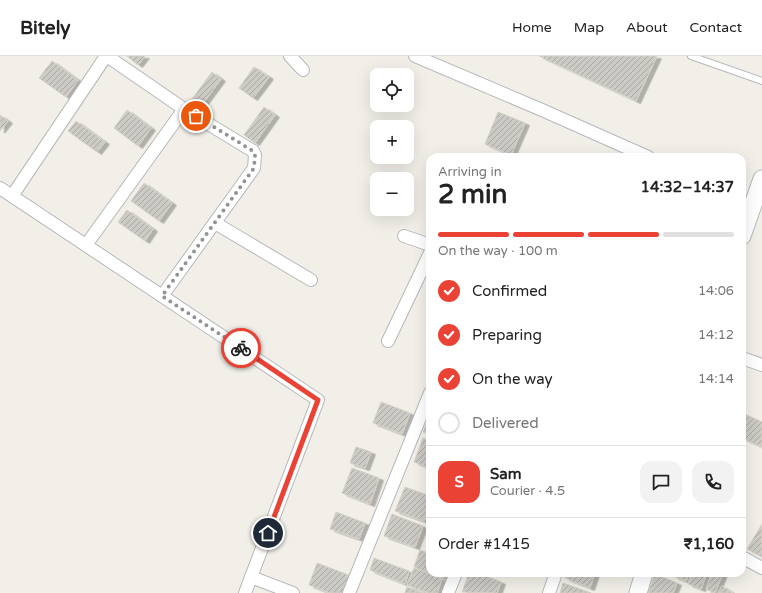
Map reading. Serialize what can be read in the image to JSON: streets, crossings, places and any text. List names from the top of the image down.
{
  "page": {
    "header": "Bitely",
    "nav": [
      "Home",
      "Map",
      "About",
      "Contact"
    ],
    "map_buttons": ["+", "−"],
    "heading": ["2 min", "Arriving in", "14:32–14:37"],
    "panel": [
      "Sam",
      "Courier · 4.5",
      "Order #1415",
      "₹1,160"
    ],
    "bar": "On the way · 100 m",
    "list": [
      ["Confirmed", "14:06"],
      ["Preparing", "14:12"],
      ["On the way", "14:14"],
      "Delivered"
    ],
    "round": "S"
  }
}
